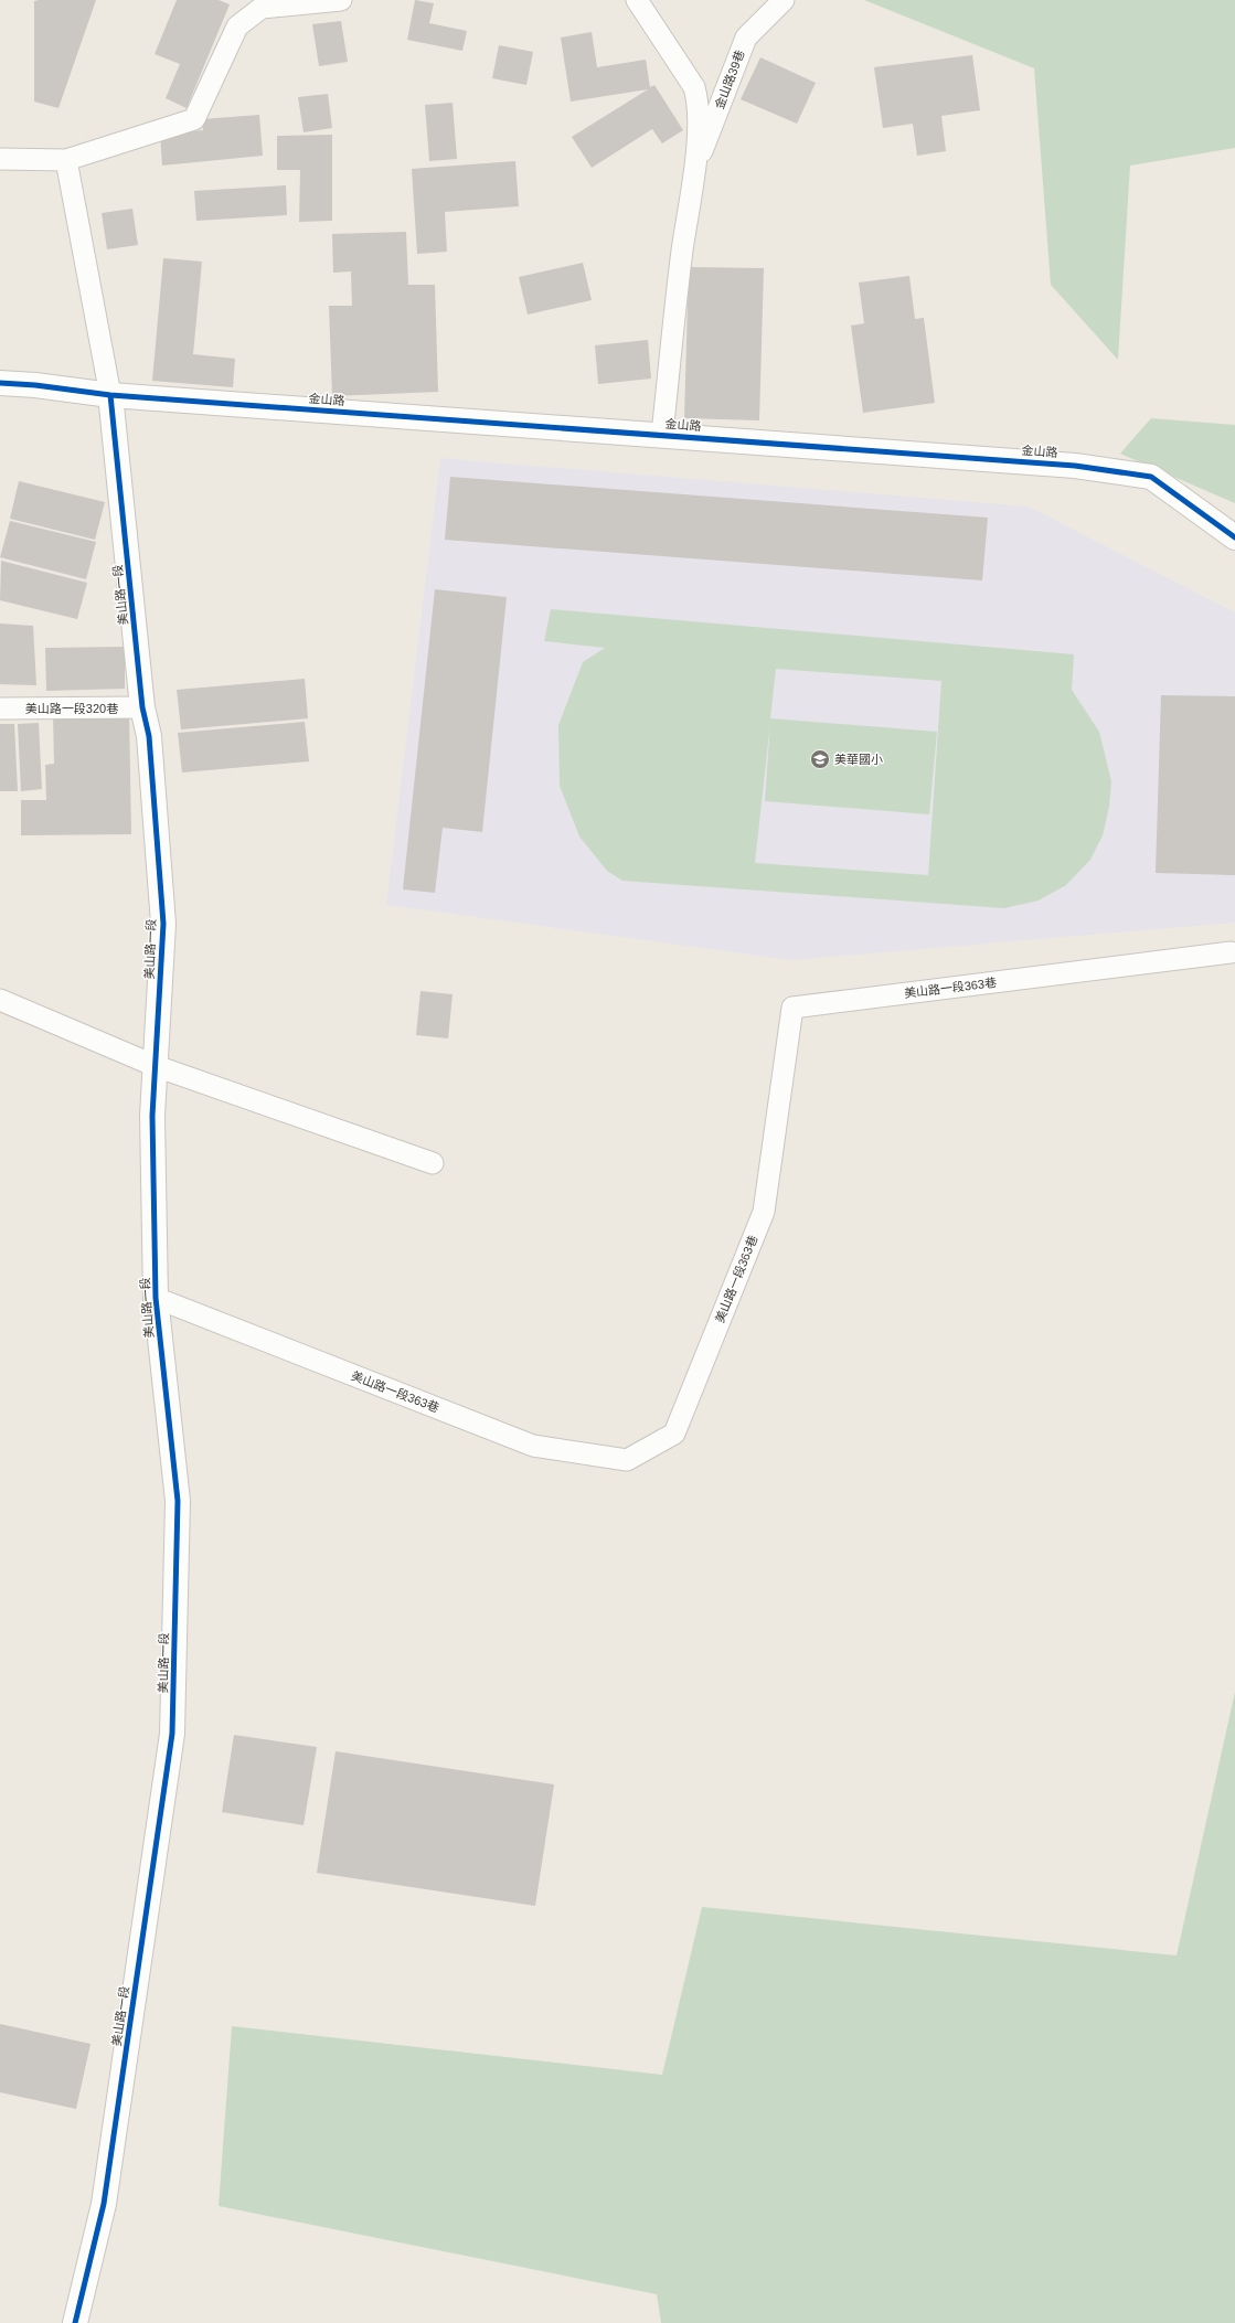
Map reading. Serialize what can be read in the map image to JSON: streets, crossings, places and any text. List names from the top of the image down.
{
  "streets": {
    "street": ["金山路", "美山路一段"],
    "lane": ["金山路39巷", "美山路一段320巷", "美山路一段363巷"]
  },
  "crossings": [
    ["金山路", "美山路一段"],
    ["美山路一段", "美山路一段320巷"],
    ["美山路一段", "美山路一段363巷"]
  ],
  "places": {
    "school or university": ["美華國小"]
  }
}
